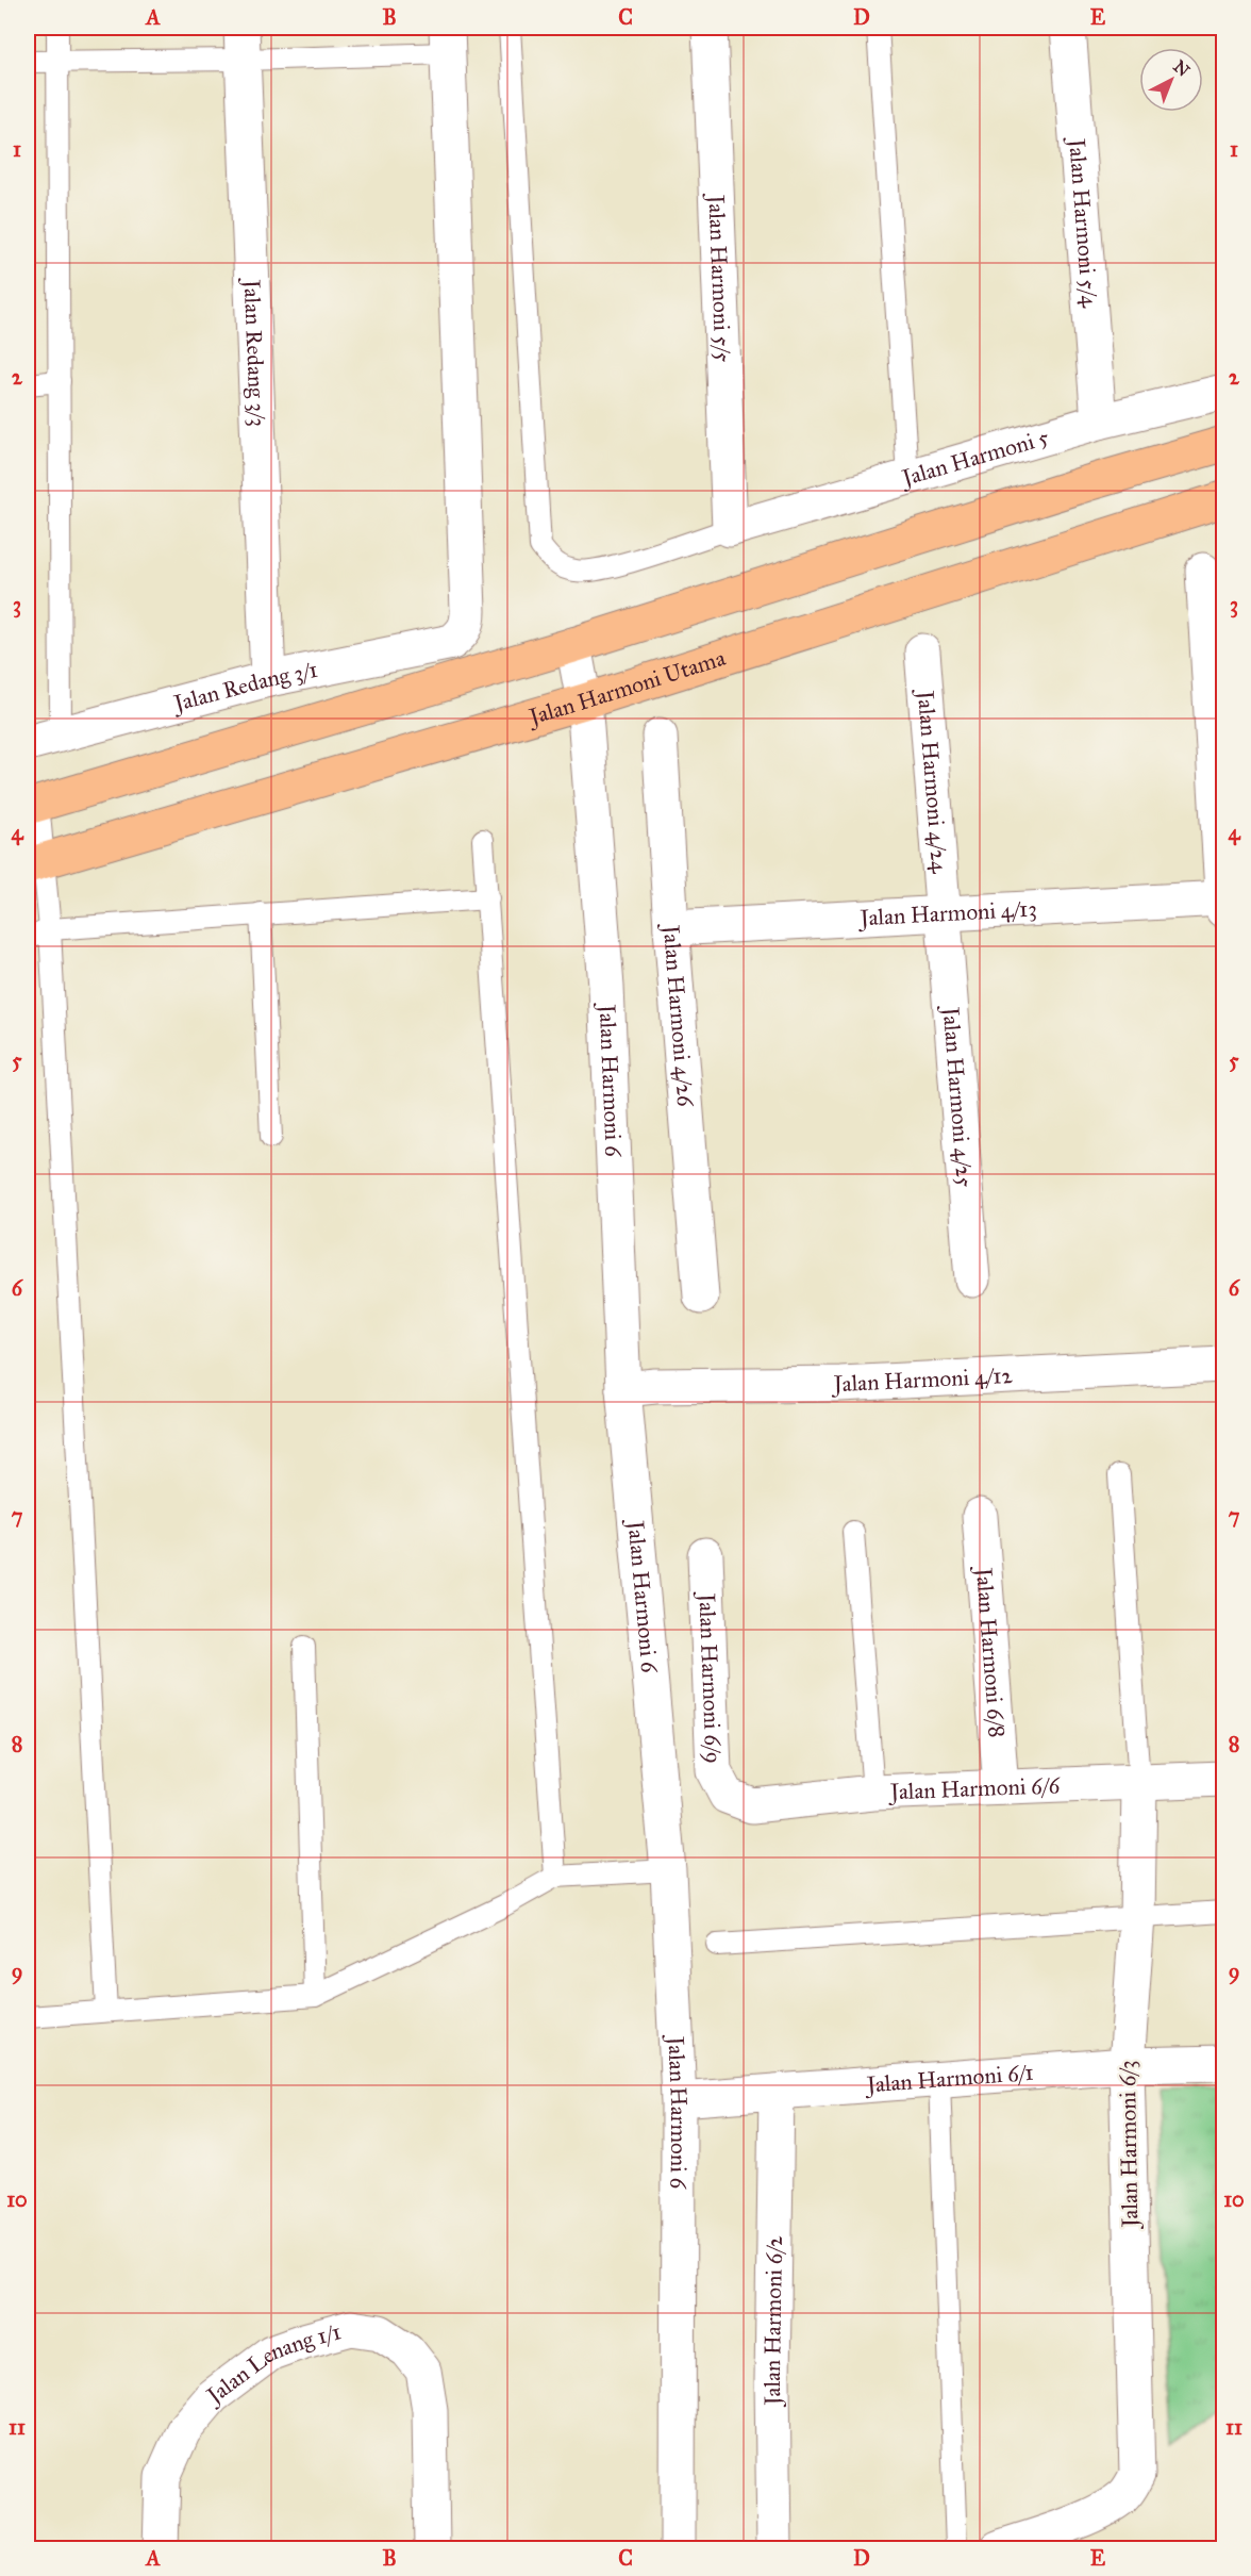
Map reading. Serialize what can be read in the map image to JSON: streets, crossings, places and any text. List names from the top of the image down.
{
  "streets": {
    "main road": ["Jalan Harmoni Utama"],
    "street": [
      "Jalan Harmoni 5/4",
      "Jalan Harmoni 5/5",
      "Jalan Redang 3/3",
      "Jalan Harmoni 5",
      "Jalan Redang 3/1",
      "Jalan Harmoni 4/24",
      "Jalan Harmoni 4/13",
      "Jalan Harmoni 4/26",
      "Jalan Harmoni 6",
      "Jalan Harmoni 4/25",
      "Jalan Harmoni 4/12",
      "Jalan Harmoni 6/8",
      "Jalan Harmoni 6/9",
      "Jalan Harmoni 6/6",
      "Jalan Harmoni 6/1",
      "Jalan Harmoni 6/3",
      "Jalan Harmoni 6/2",
      "Jalan Lenang 1/1"
    ]
  },
  "crossings": [
    ["Jalan Harmoni 5/4", "Jalan Harmoni 5"],
    ["Jalan Harmoni 5/5", "Jalan Harmoni 5"],
    ["Jalan Redang 3/3", "Jalan Redang 3/1"],
    ["Jalan Harmoni Utama", "Jalan Harmoni 6"],
    ["Jalan Harmoni 4/24", "Jalan Harmoni 4/13"],
    ["Jalan Harmoni 4/24", "Jalan Harmoni 4/25"],
    ["Jalan Harmoni 4/13", "Jalan Harmoni 4/26"],
    ["Jalan Harmoni 4/13", "Jalan Harmoni 4/25"],
    ["Jalan Harmoni 6", "Jalan Harmoni 4/12"],
    ["Jalan Harmoni 6", "Jalan Harmoni 6/1"],
    ["Jalan Harmoni 6/8", "Jalan Harmoni 6/6"],
    ["Jalan Harmoni 6/9", "Jalan Harmoni 6/6"],
    ["Jalan Harmoni 6/6", "Jalan Harmoni 6/3"],
    ["Jalan Harmoni 6/1", "Jalan Harmoni 6/3"],
    ["Jalan Harmoni 6/1", "Jalan Harmoni 6/2"]
  ],
  "north": "top right",
  "grid": {
    "columns": [
      "A",
      "B",
      "C",
      "D",
      "E"
    ],
    "rows": [
      "1",
      "2",
      "3",
      "4",
      "5",
      "6",
      "7",
      "8",
      "9",
      "10",
      "11"
    ]
  }
}
